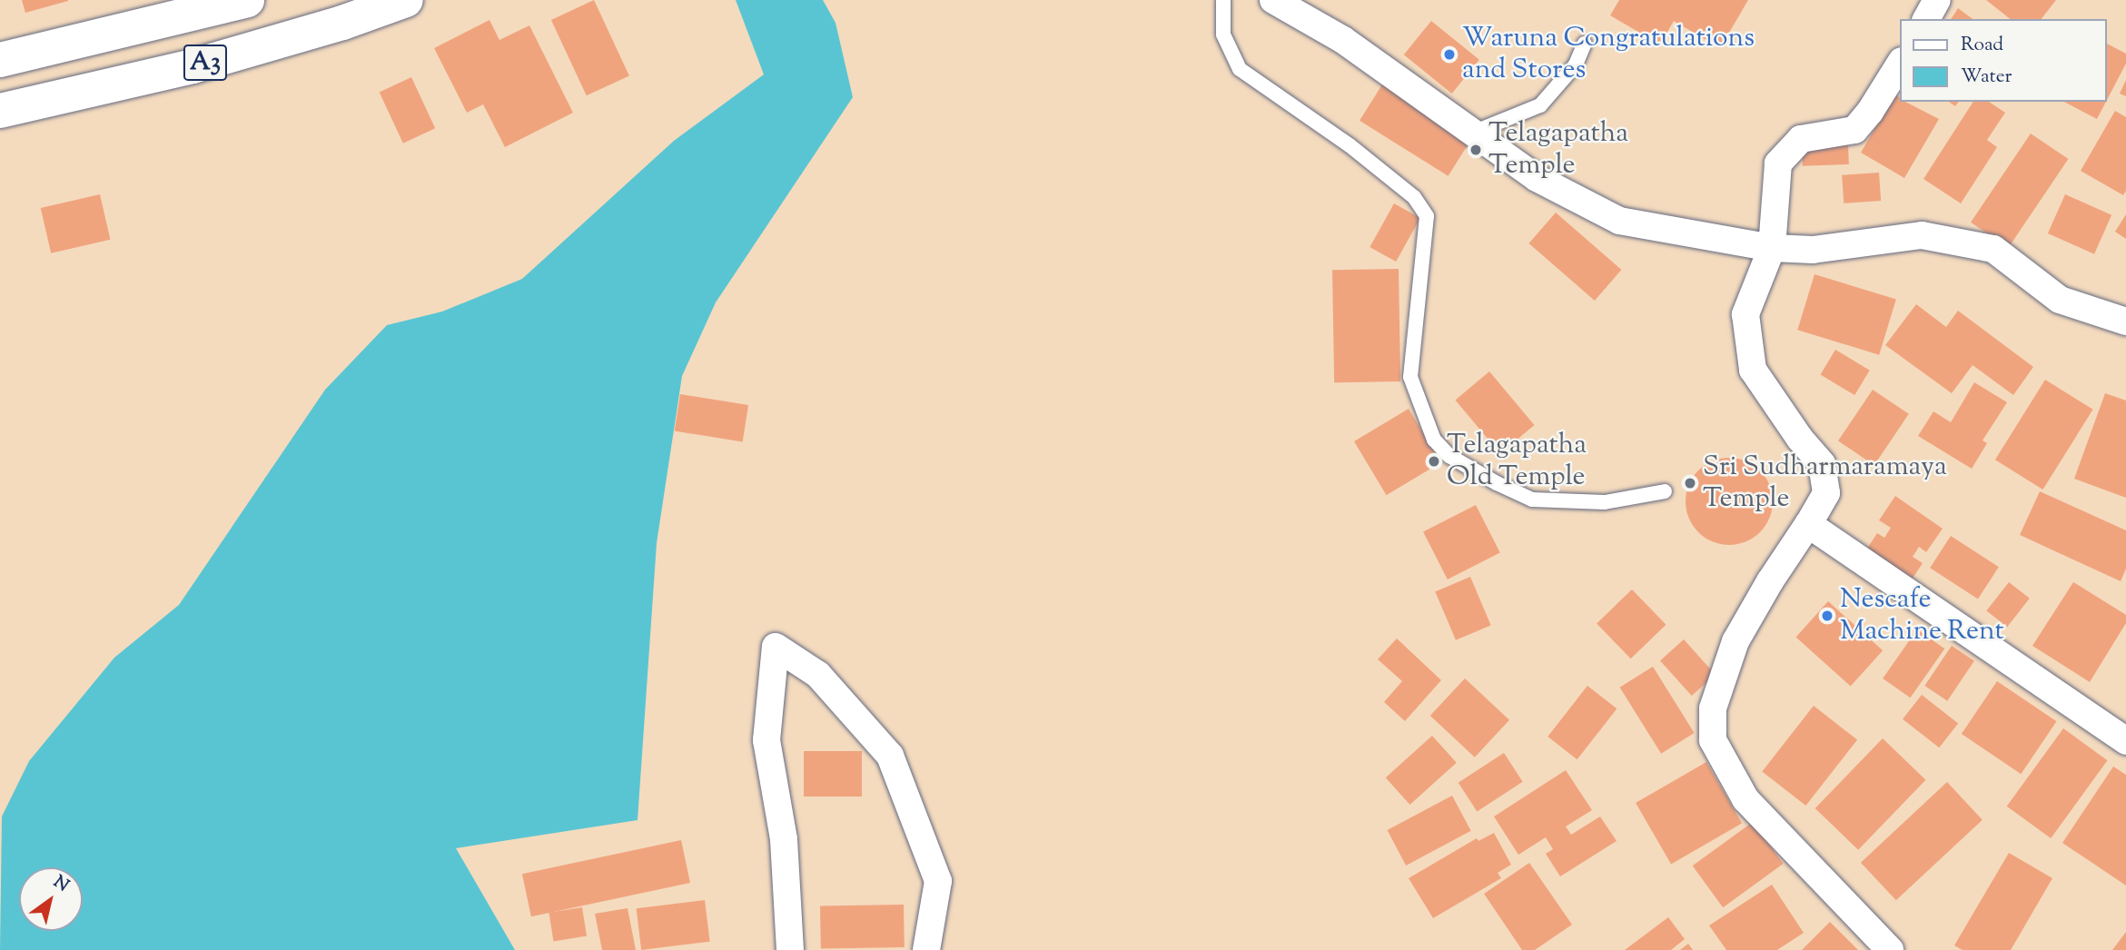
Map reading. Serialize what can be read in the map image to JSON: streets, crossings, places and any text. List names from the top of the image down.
{
  "streets": {
    "highway": ["A3"]
  },
  "places": [
    "Waruna Congratulations and Stores",
    "Telagapatha Temple",
    "Telagapatha Old Temple",
    "Sri Sudharmaramaya Temple",
    "Nescafe Machine Rent"
  ],
  "legend": ["Road", "Water"],
  "north": "top right"
}
